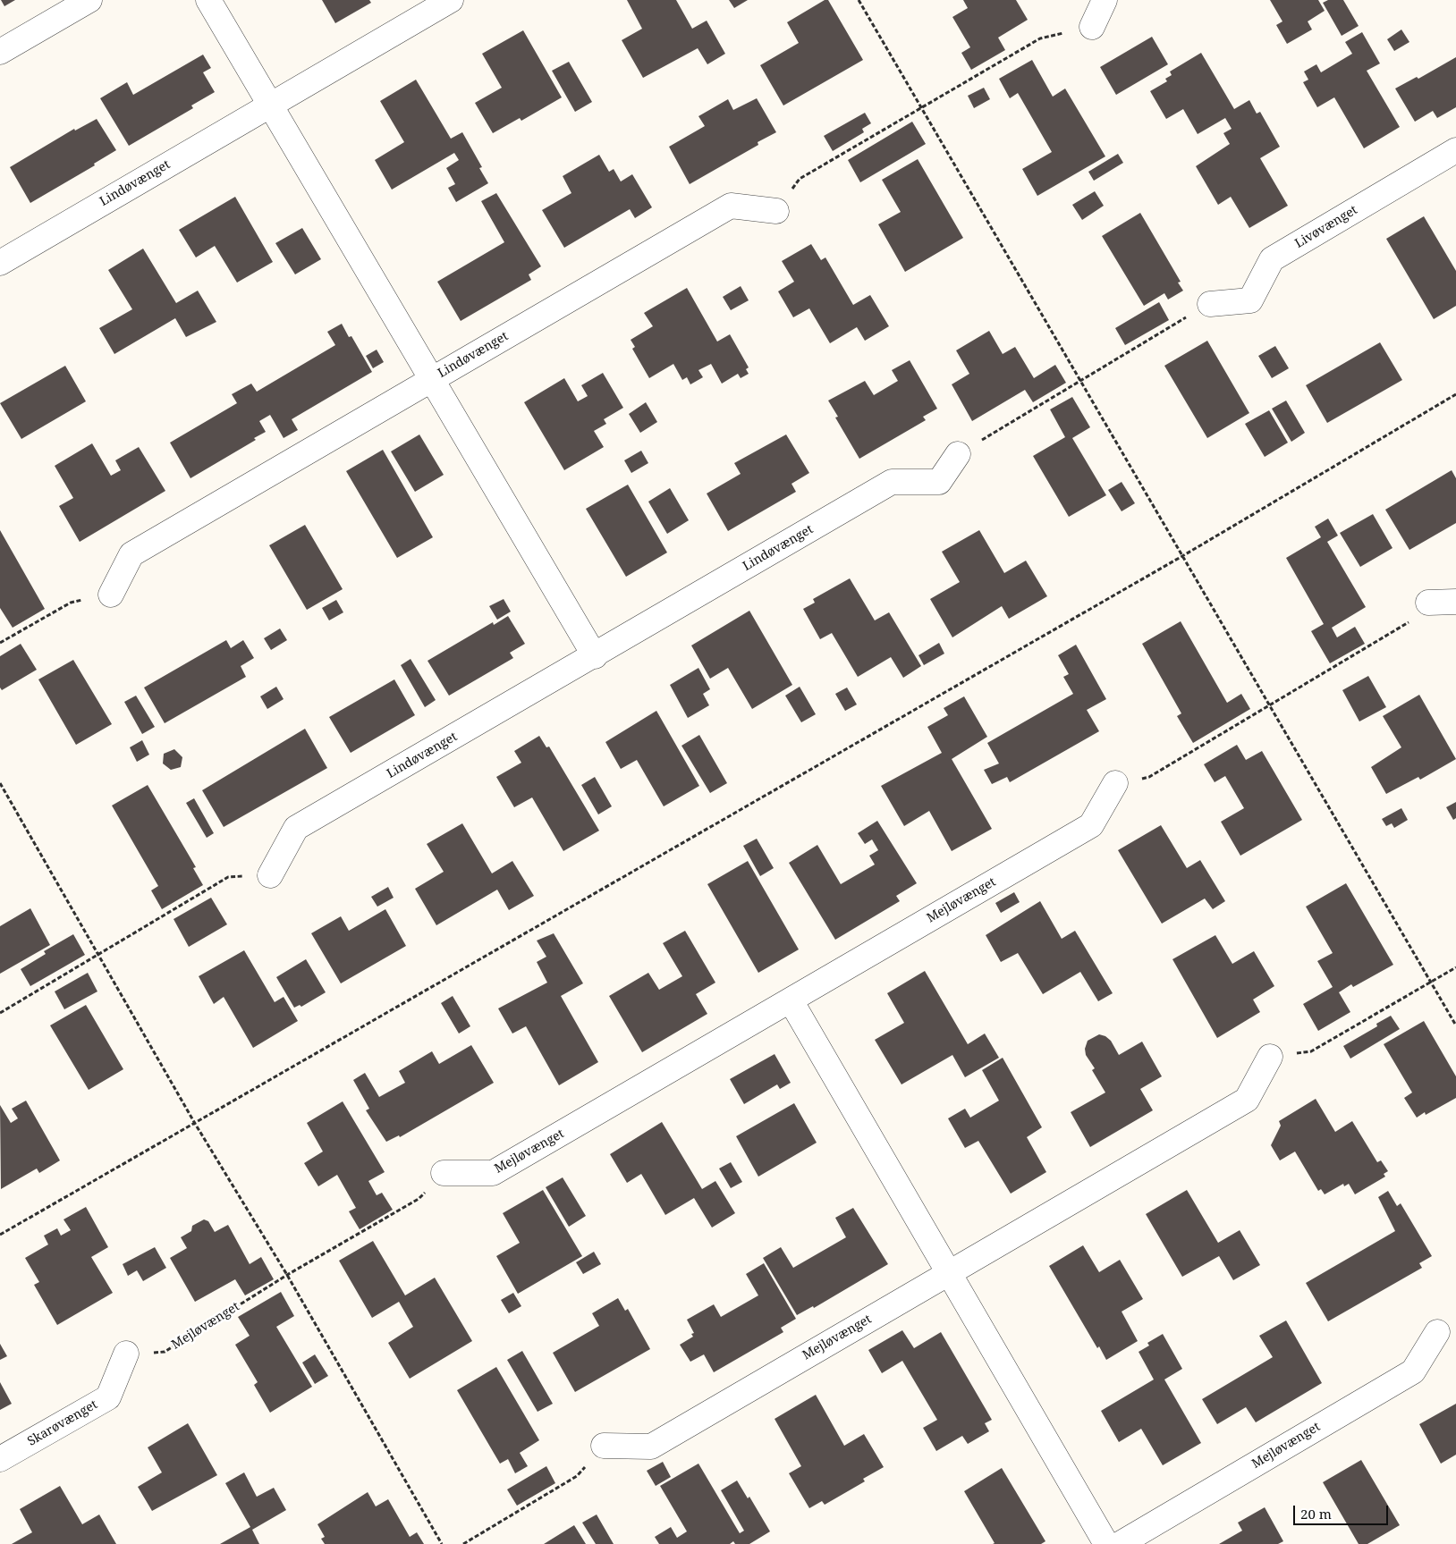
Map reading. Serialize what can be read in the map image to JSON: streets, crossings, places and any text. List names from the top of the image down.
{
  "streets": {
    "street": [
      "Lindøvænget",
      "Livøvænget",
      "Mejløvænget",
      "Skarøvænget"
    ]
  },
  "crossings": [
    ["Mejløvænget", "Skarøvænget"]
  ],
  "scale_bar": "20 m"
}
